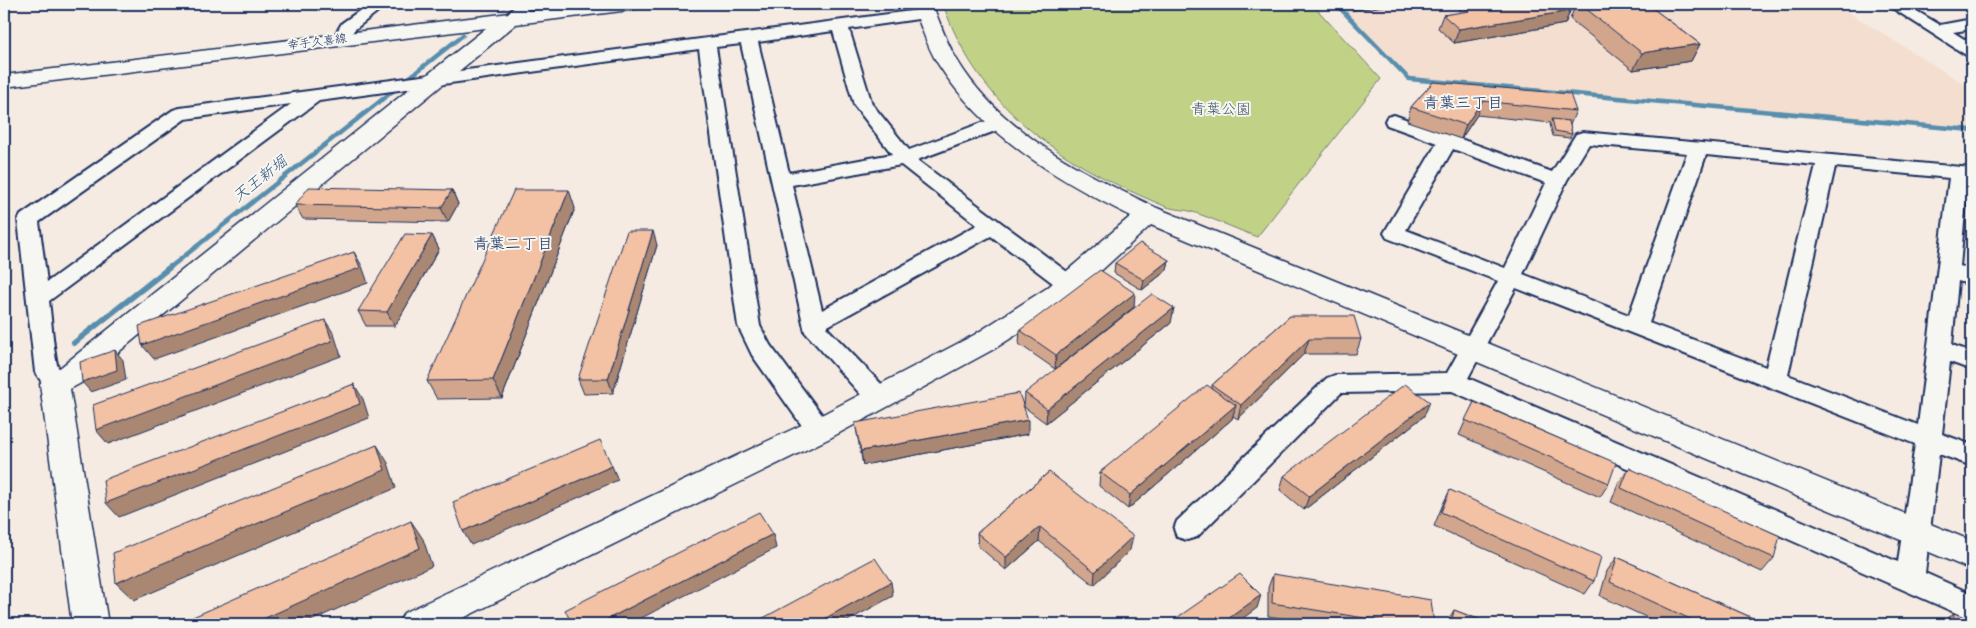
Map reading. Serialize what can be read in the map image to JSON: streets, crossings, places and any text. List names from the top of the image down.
{
  "streets": {
    "street": ["幸手久喜線"]
  },
  "districts": ["青葉三丁目", "青葉二丁目"],
  "water": ["天王新堀"],
  "parks": ["青葉公園"]
}
